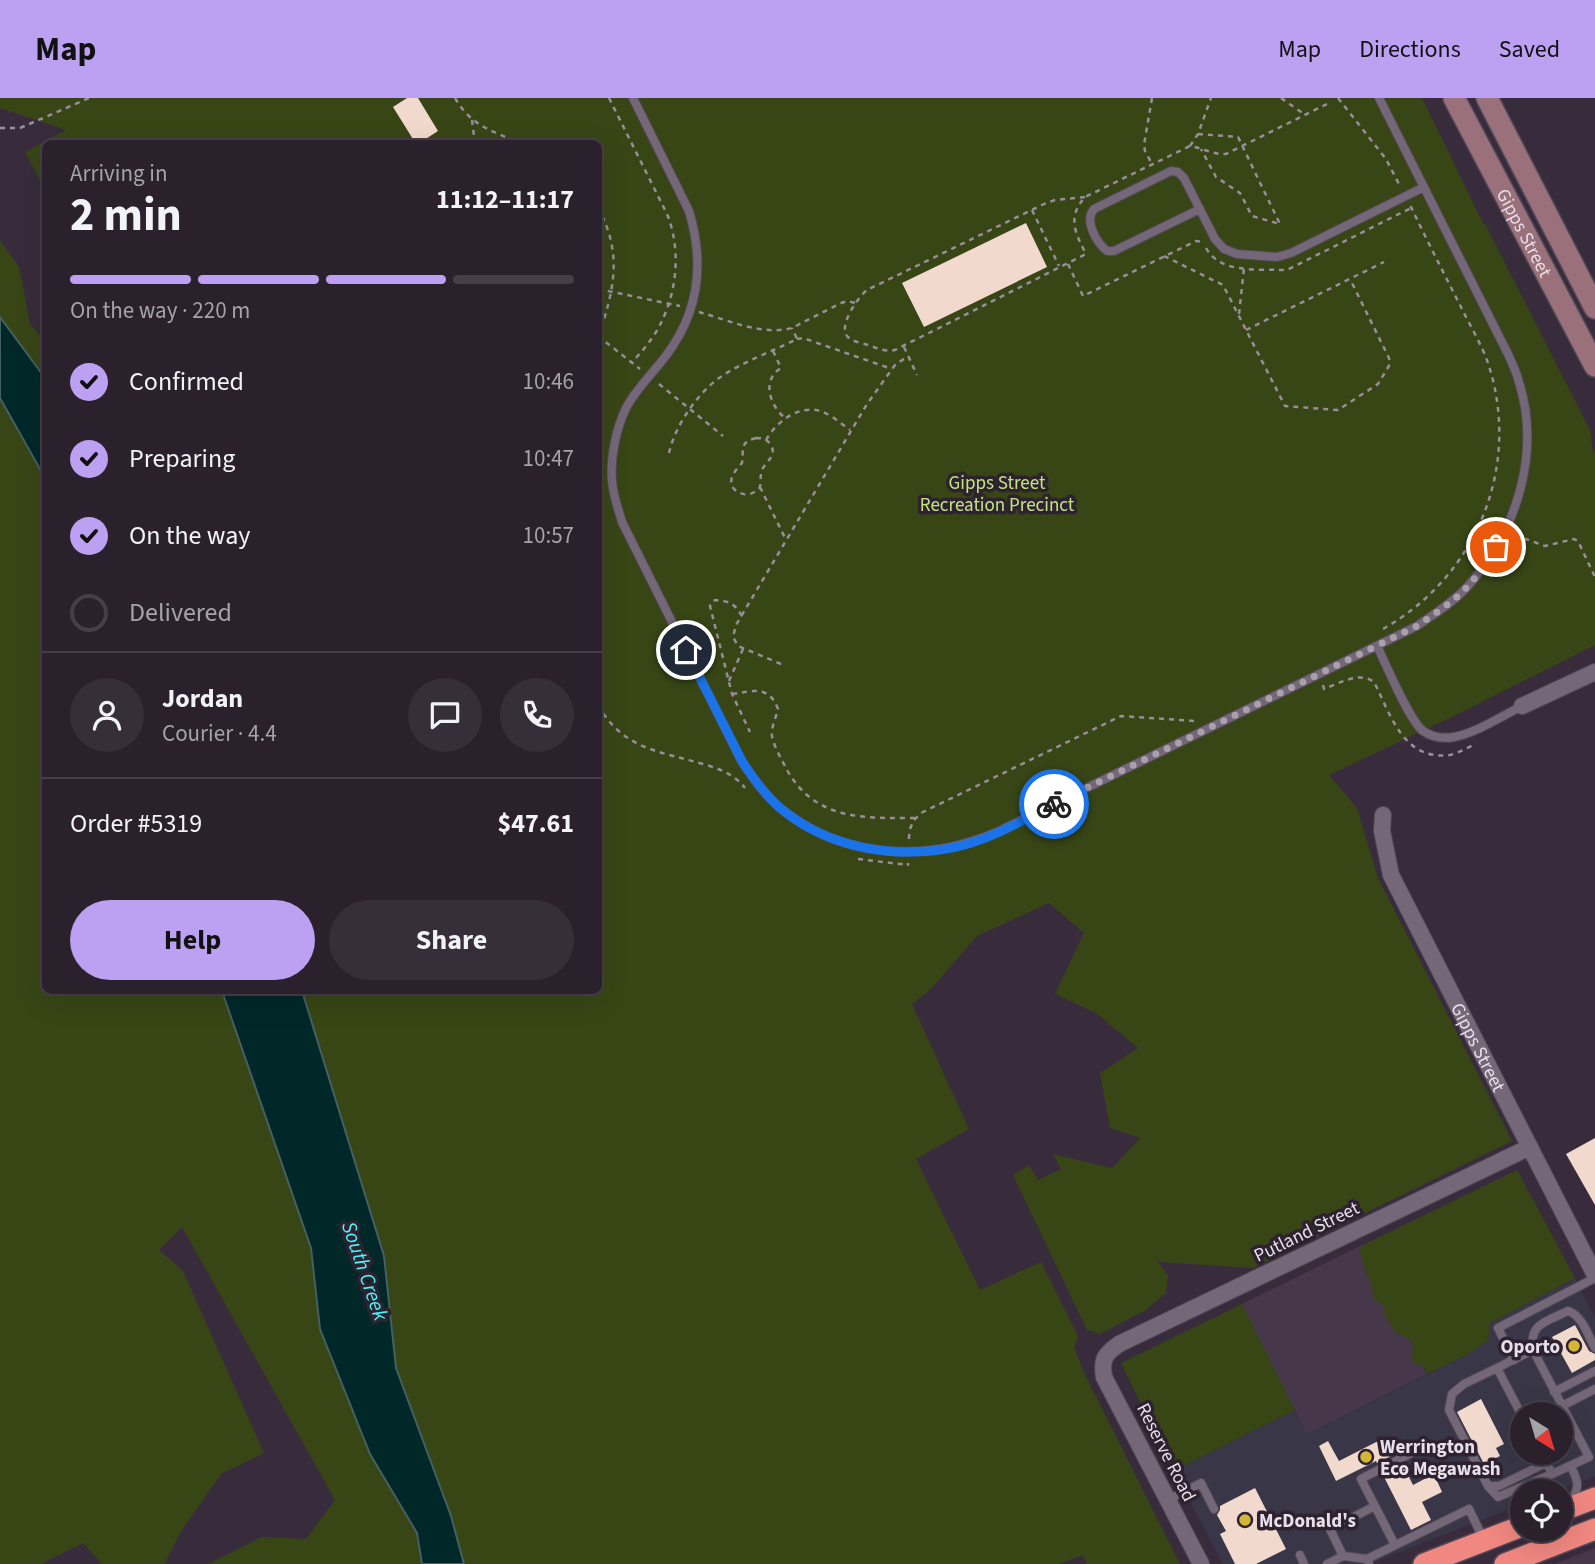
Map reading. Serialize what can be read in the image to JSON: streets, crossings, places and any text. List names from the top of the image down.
{
  "streets": {
    "main road": ["Gipps Street"],
    "street": ["Putland Street", "Reserve Road"]
  },
  "crossings": [
    ["Gipps Street", "Putland Street"],
    ["Putland Street", "Reserve Road"]
  ],
  "water": ["South Creek"],
  "parks": ["Gipps Street Recreation Precinct"],
  "places": ["Oporto", "Werrington Eco Megawash", "McDonald's"],
  "north": "bottom right",
  "page": {
    "header": "Map",
    "nav": ["Map", "Directions", "Saved"],
    "heading": ["2 min", "Arriving in", "11:12–11:17"],
    "panel": [
      "Jordan",
      "Courier · 4.4",
      "Order #5319",
      "$47.61"
    ],
    "bar": "On the way · 220 m",
    "list": [
      ["Confirmed", "10:46"],
      ["Preparing", "10:47"],
      ["On the way", "10:57"],
      "Delivered"
    ],
    "buttons": ["Help", "Share"]
  }
}
